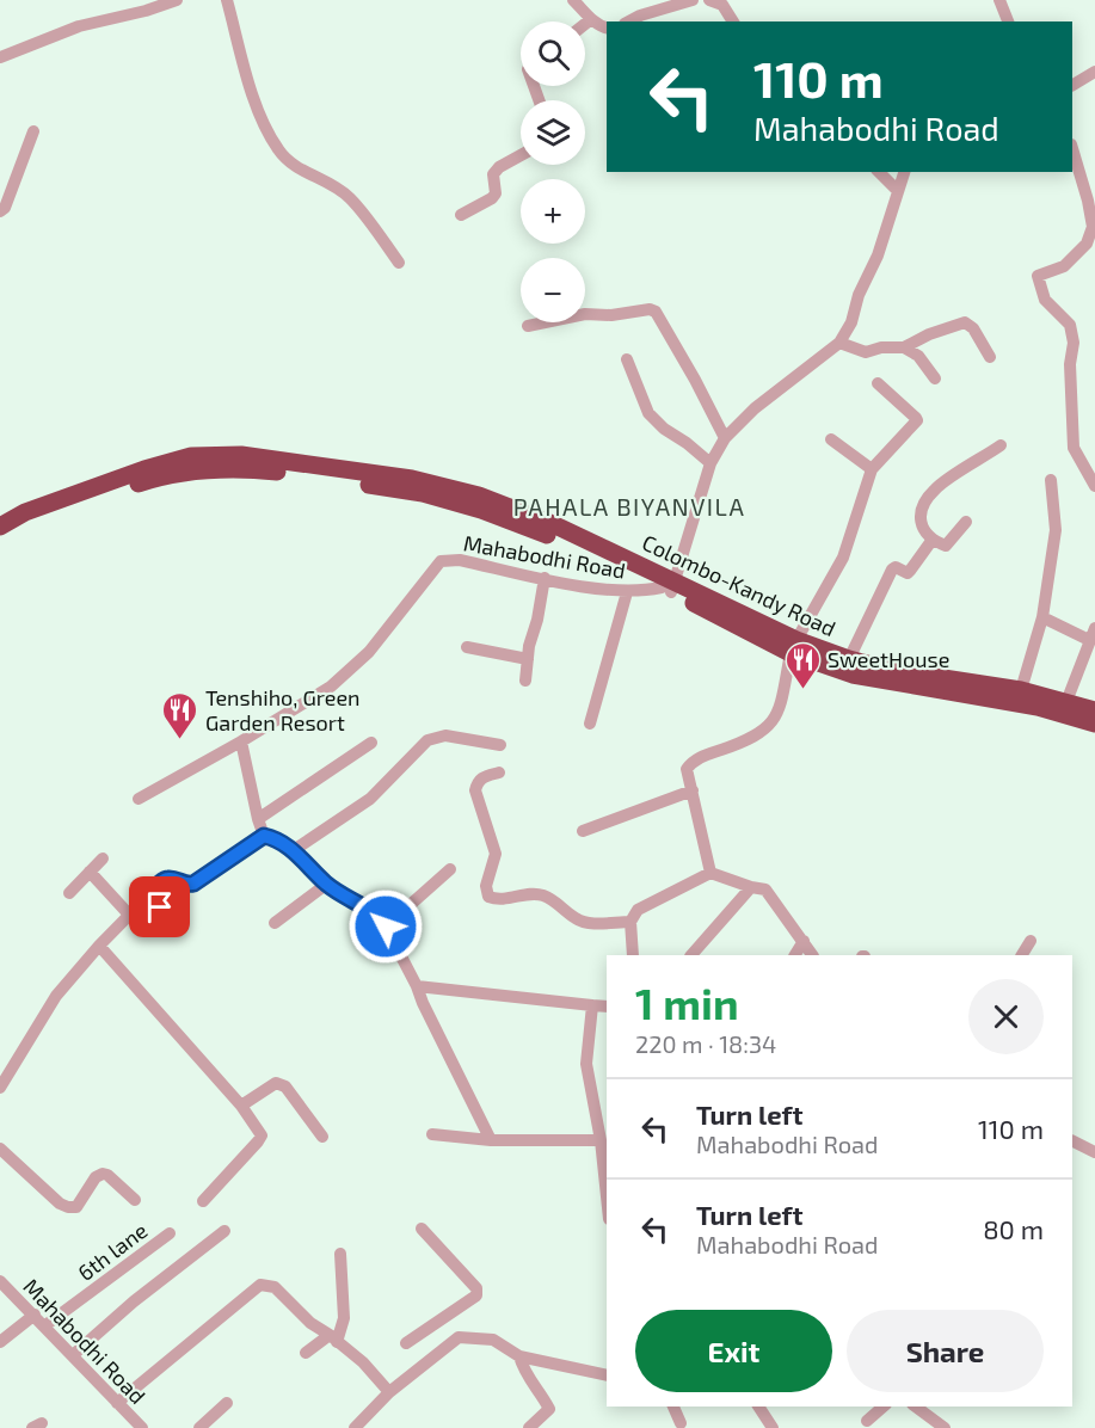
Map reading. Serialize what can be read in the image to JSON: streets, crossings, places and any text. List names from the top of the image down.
{
  "streets": {
    "highway": ["Colombo-Kandy Road"],
    "street": ["Mahabodhi Road", "6th lane"]
  },
  "crossings": [
    ["Mahabodhi Road", "Colombo-Kandy Road"],
    ["Mahabodhi Road", "6th lane"]
  ],
  "districts": ["PAHALA BIYANVILA"],
  "places": {
    "restaurant": ["SweetHouse", "Tenshiho, Green Garden Resort"]
  },
  "page": {
    "map_buttons": ["+", "−"],
    "turn": ["110 m", "Mahabodhi Road"],
    "heading": ["1 min", "220 m · 18:34"],
    "list": [
      {
        "name": "Turn left",
        "note": "Mahabodhi Road",
        "value": "110 m"
      },
      {
        "name": "Turn left",
        "note": "Mahabodhi Road",
        "value": "80 m"
      }
    ],
    "buttons": ["Exit", "Share"]
  }
}
